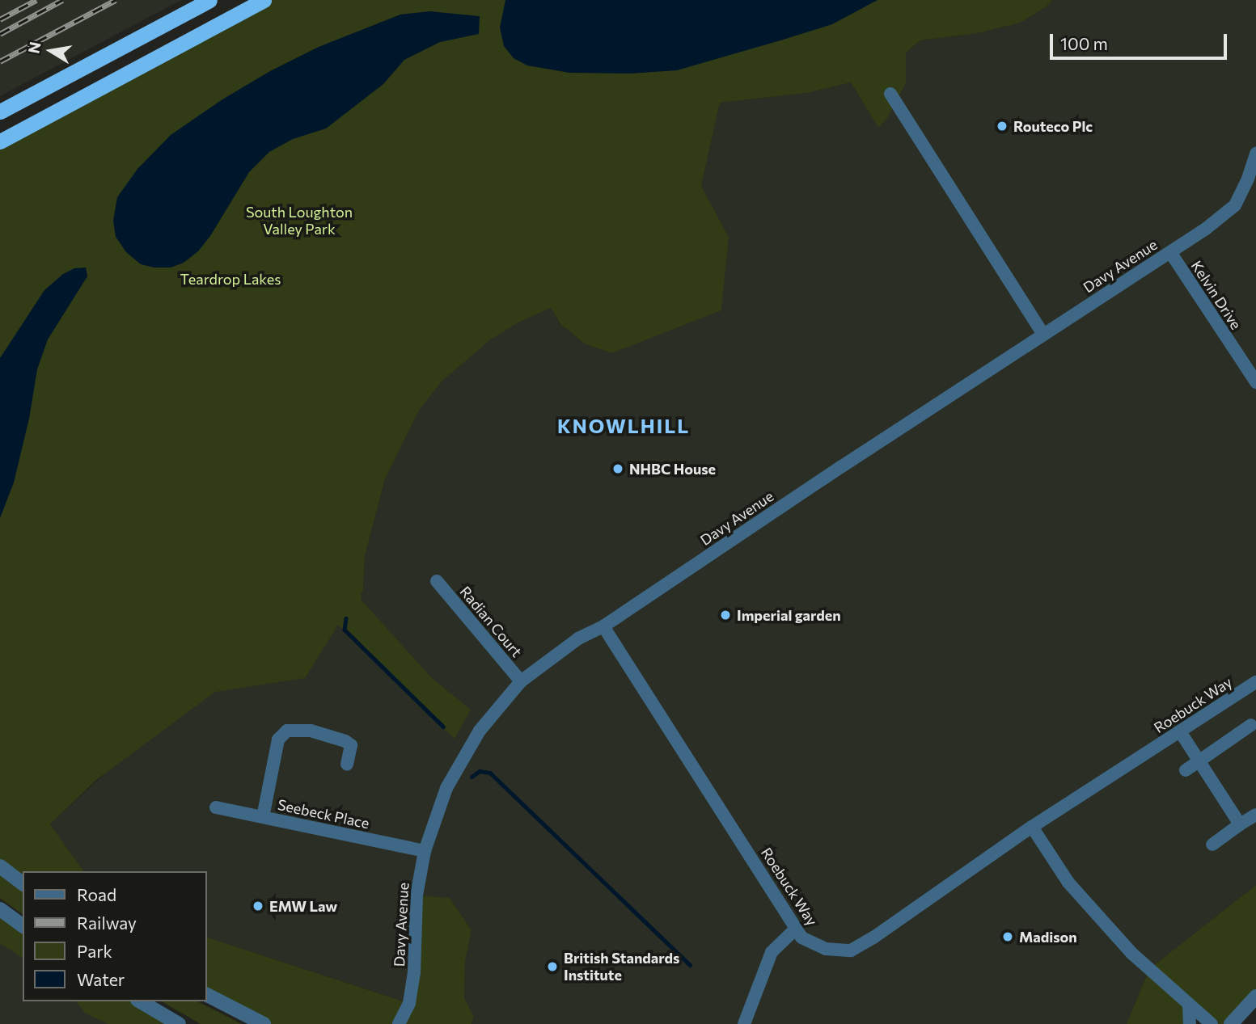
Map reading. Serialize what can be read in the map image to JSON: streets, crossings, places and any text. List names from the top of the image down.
{
  "streets": {
    "street": [
      "Davy Avenue",
      "Kelvin Drive",
      "Radian Court",
      "Roebuck Way",
      "Seebeck Place"
    ]
  },
  "crossings": [
    ["Davy Avenue", "Kelvin Drive"],
    ["Davy Avenue", "Radian Court"],
    ["Davy Avenue", "Roebuck Way"],
    ["Davy Avenue", "Seebeck Place"]
  ],
  "districts": ["KNOWLHILL"],
  "parks": ["South Loughton Valley Park", "Teardrop Lakes"],
  "places": [
    "Routeco Plc",
    "NHBC House",
    "Imperial garden",
    "EMW Law",
    "Madison",
    "British Standards Institute"
  ],
  "legend": [
    "Road",
    "Railway",
    "Park",
    "Water"
  ],
  "scale_bar": "100 m",
  "north": "left"
}
